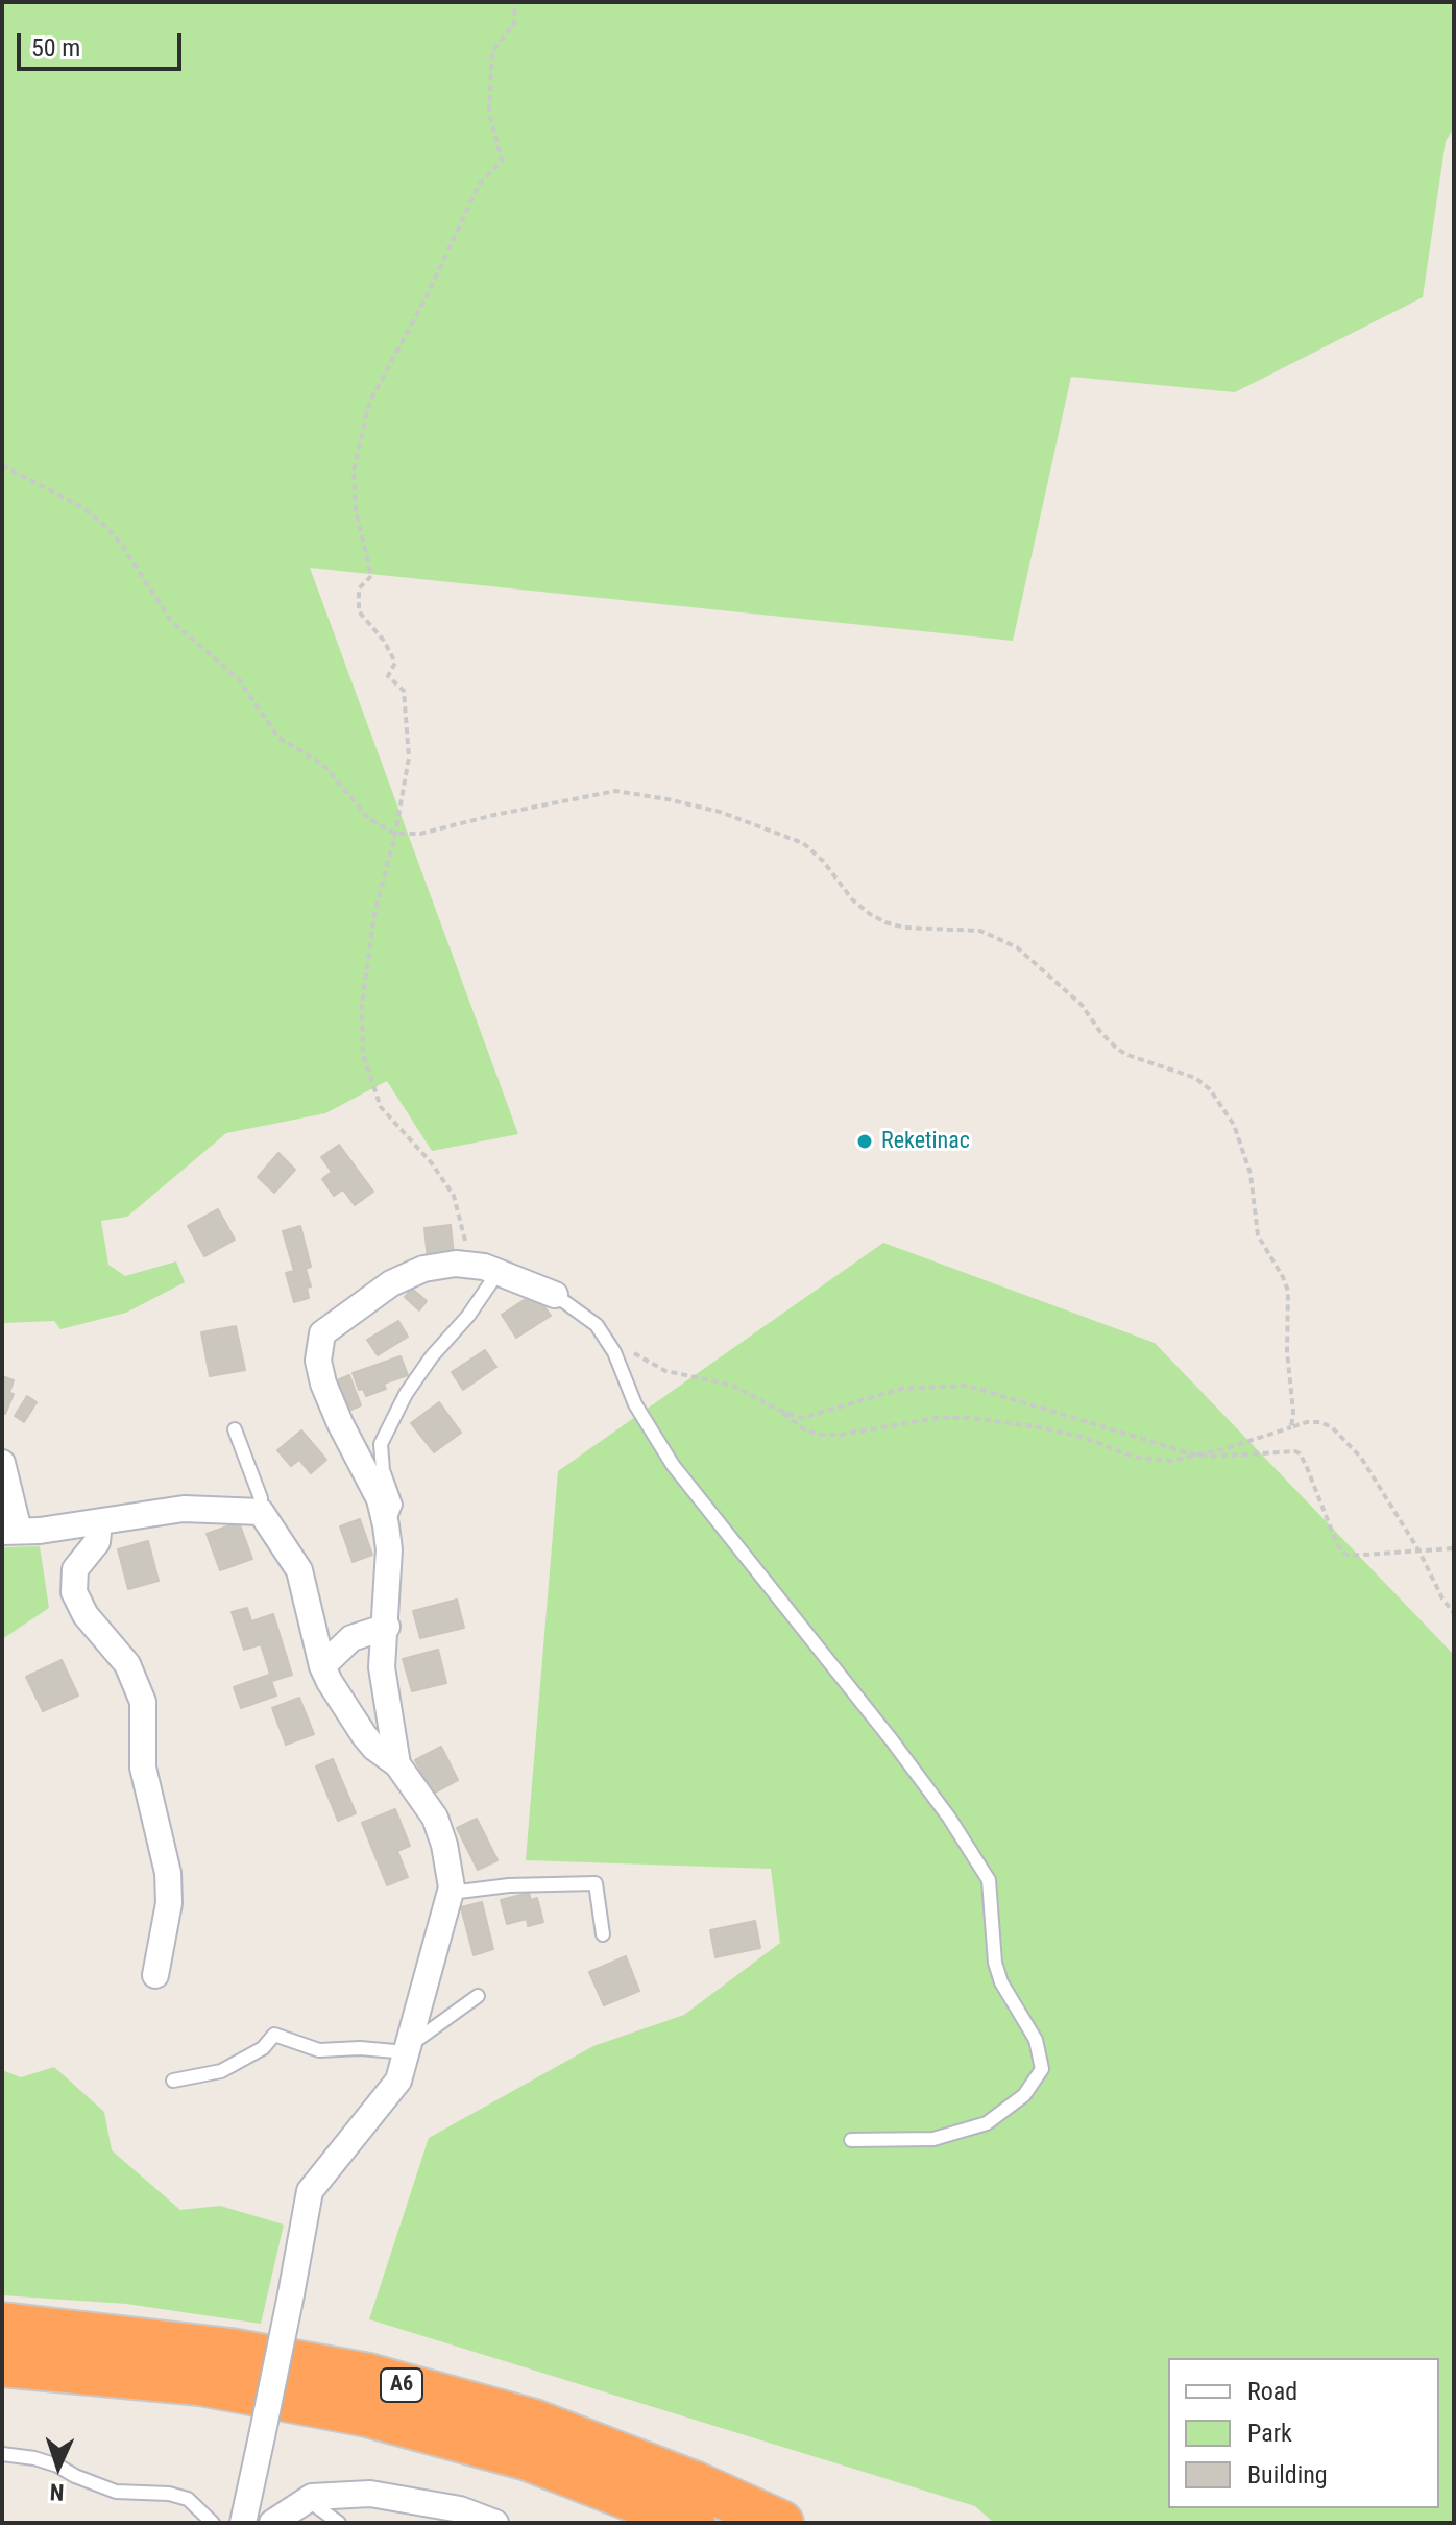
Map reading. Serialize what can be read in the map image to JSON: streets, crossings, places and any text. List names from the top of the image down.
{
  "streets": {
    "highway": ["A6"]
  },
  "places": ["Reketinac"],
  "legend": ["Road", "Park", "Building"],
  "scale_bar": "50 m",
  "north": "bottom"
}
